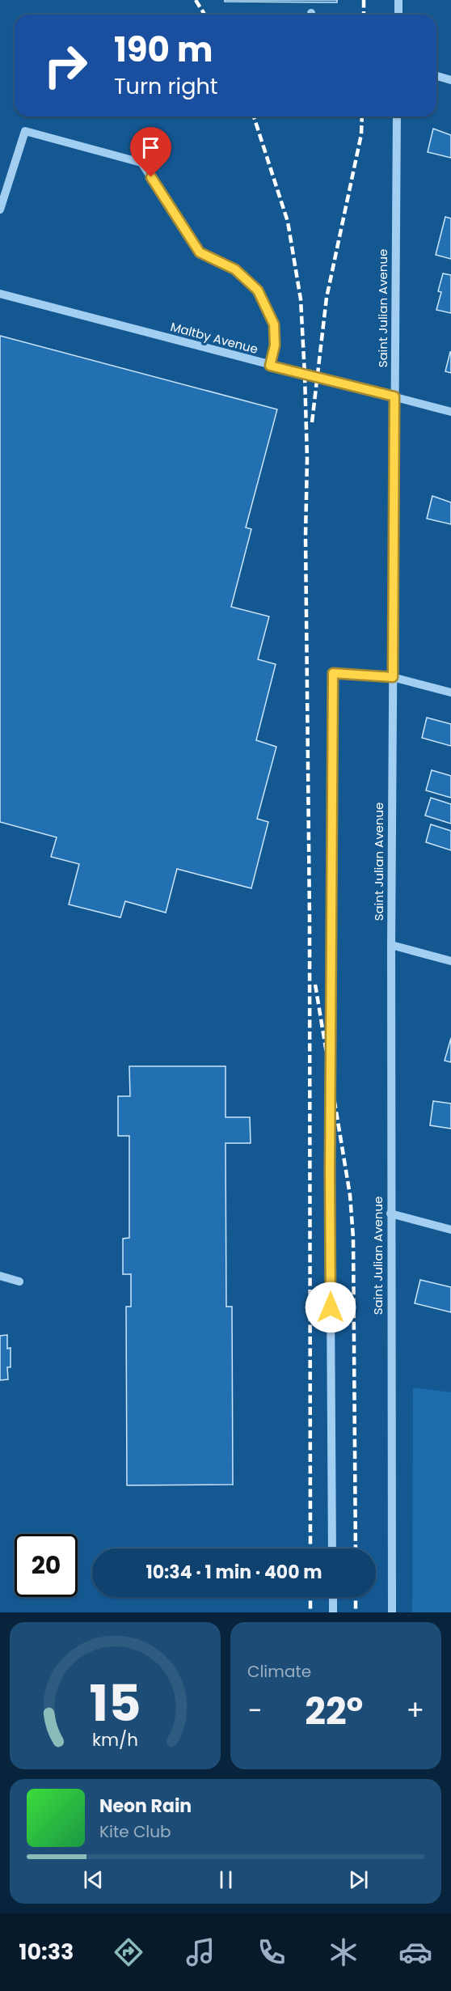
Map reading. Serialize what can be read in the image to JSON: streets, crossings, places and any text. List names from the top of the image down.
{
  "streets": {
    "street": ["Saint Julian Avenue", "Maltby Avenue"]
  },
  "crossings": [
    ["Saint Julian Avenue", "Maltby Avenue"]
  ],
  "page": {
    "turn": ["190 m", "Turn right"],
    "limit": "20",
    "trip": "10:34 · 1 min · 400 m",
    "tile": "Climate",
    "heat": ["−", "22°", "+"],
    "song": ["Neon Rain", "Kite Club"],
    "tabs": "10:33",
    "gauge": ["15", "km/h"]
  }
}
